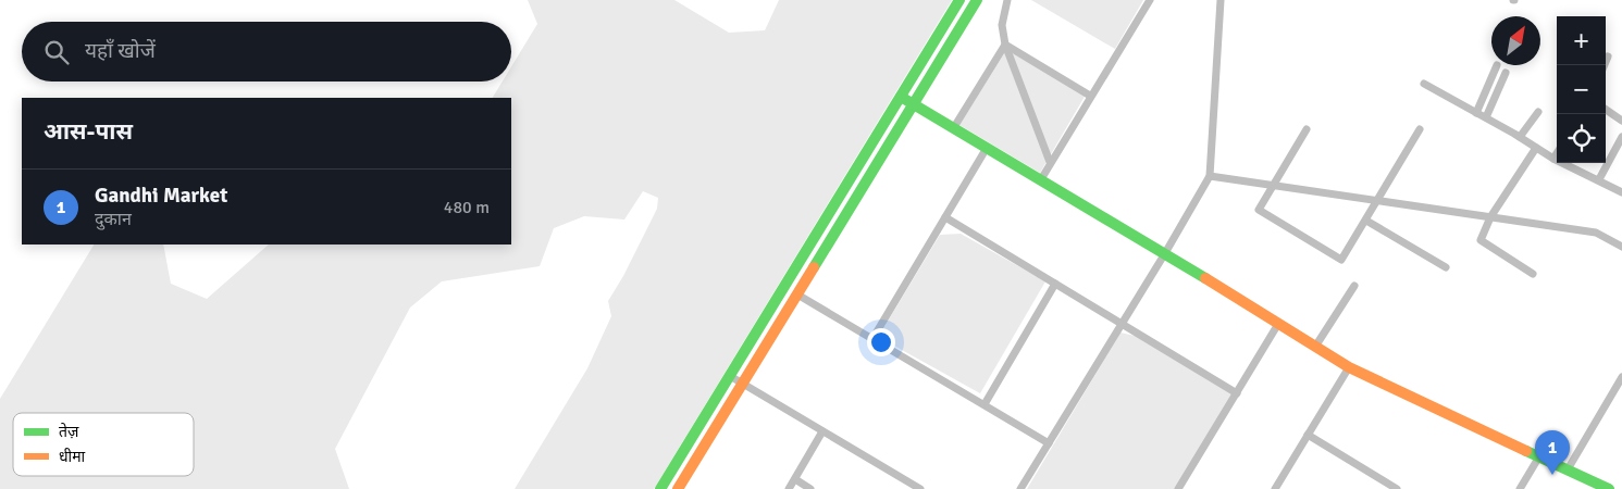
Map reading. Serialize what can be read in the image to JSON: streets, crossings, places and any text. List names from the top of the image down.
{
  "legend": ["तेज़", "धीमा"],
  "north": "top right",
  "page": {
    "map_buttons": ["+", "−"],
    "search": "यहाँ खोजें",
    "heading": "आस-पास",
    "list": [
      {
        "mark": "1",
        "name": "Gandhi Market",
        "note": "दुकान",
        "value": "480 m"
      }
    ],
    "pins": "1"
  }
}
